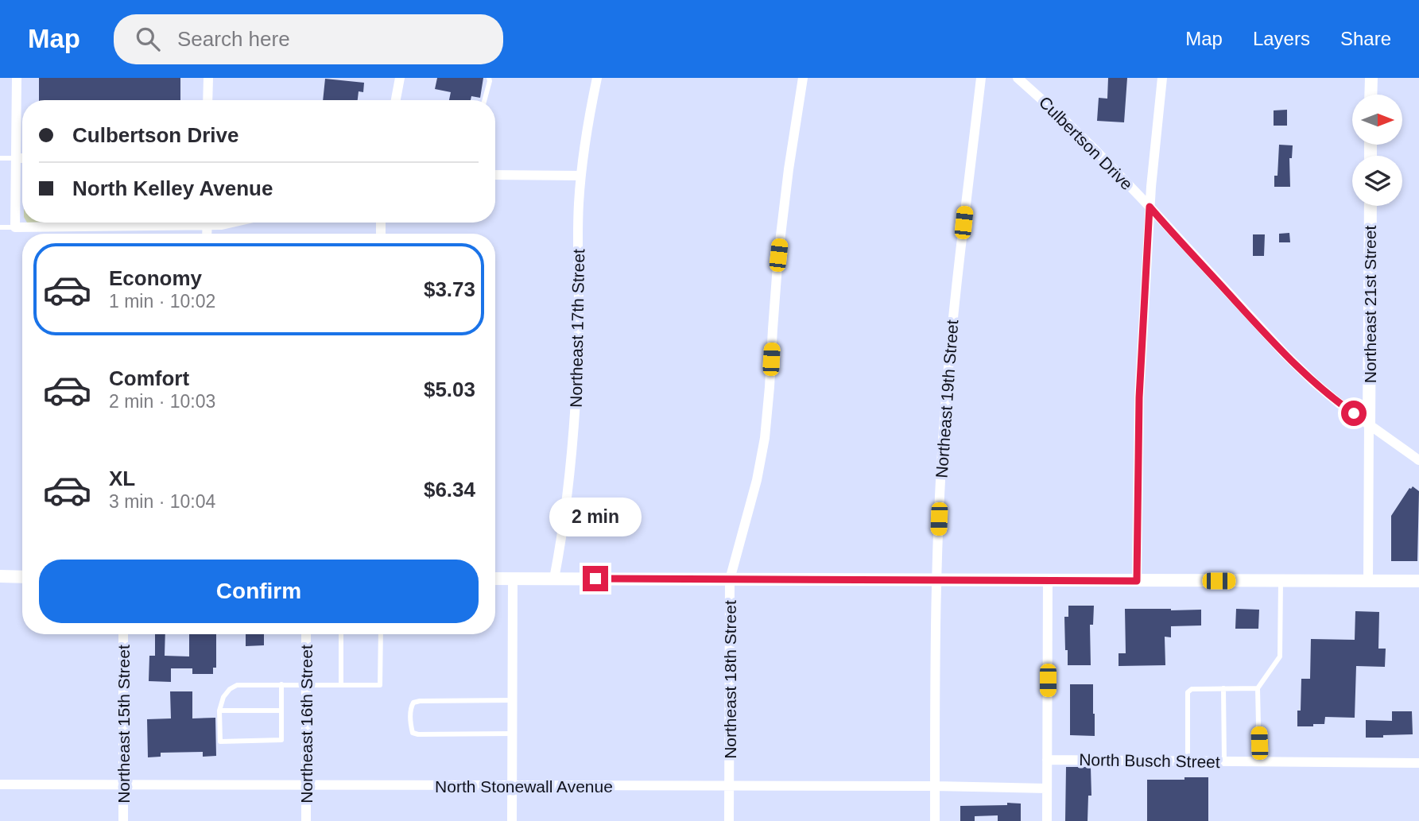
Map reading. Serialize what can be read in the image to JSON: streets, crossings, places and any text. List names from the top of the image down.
{
  "streets": {
    "street": [
      "Culbertson Drive",
      "Northeast 21st Street",
      "Northeast 17th Street",
      "Northeast 19th Street",
      "Northeast 18th Street",
      "Northeast 15th Street",
      "Northeast 16th Street",
      "North Busch Street",
      "North Stonewall Avenue"
    ]
  },
  "crossings": [
    ["Culbertson Drive", "Northeast 21st Street"],
    ["Northeast 19th Street", "North Stonewall Avenue"],
    ["Northeast 18th Street", "North Stonewall Avenue"],
    ["Northeast 15th Street", "North Stonewall Avenue"],
    ["Northeast 16th Street", "North Stonewall Avenue"]
  ],
  "north": "right",
  "page": {
    "header": "Map",
    "search": "Search here",
    "nav": ["Map", "Layers", "Share"],
    "banner": ["Culbertson Drive", "North Kelley Avenue"],
    "list": [
      {
        "name": "Economy",
        "note": "1 min · 10:02",
        "value": "$3.73"
      },
      {
        "name": "Comfort",
        "note": "2 min · 10:03",
        "value": "$5.03"
      },
      {
        "name": "XL",
        "note": "3 min · 10:04",
        "value": "$6.34"
      }
    ],
    "bubble": "2 min",
    "buttons": "Confirm"
  }
}
